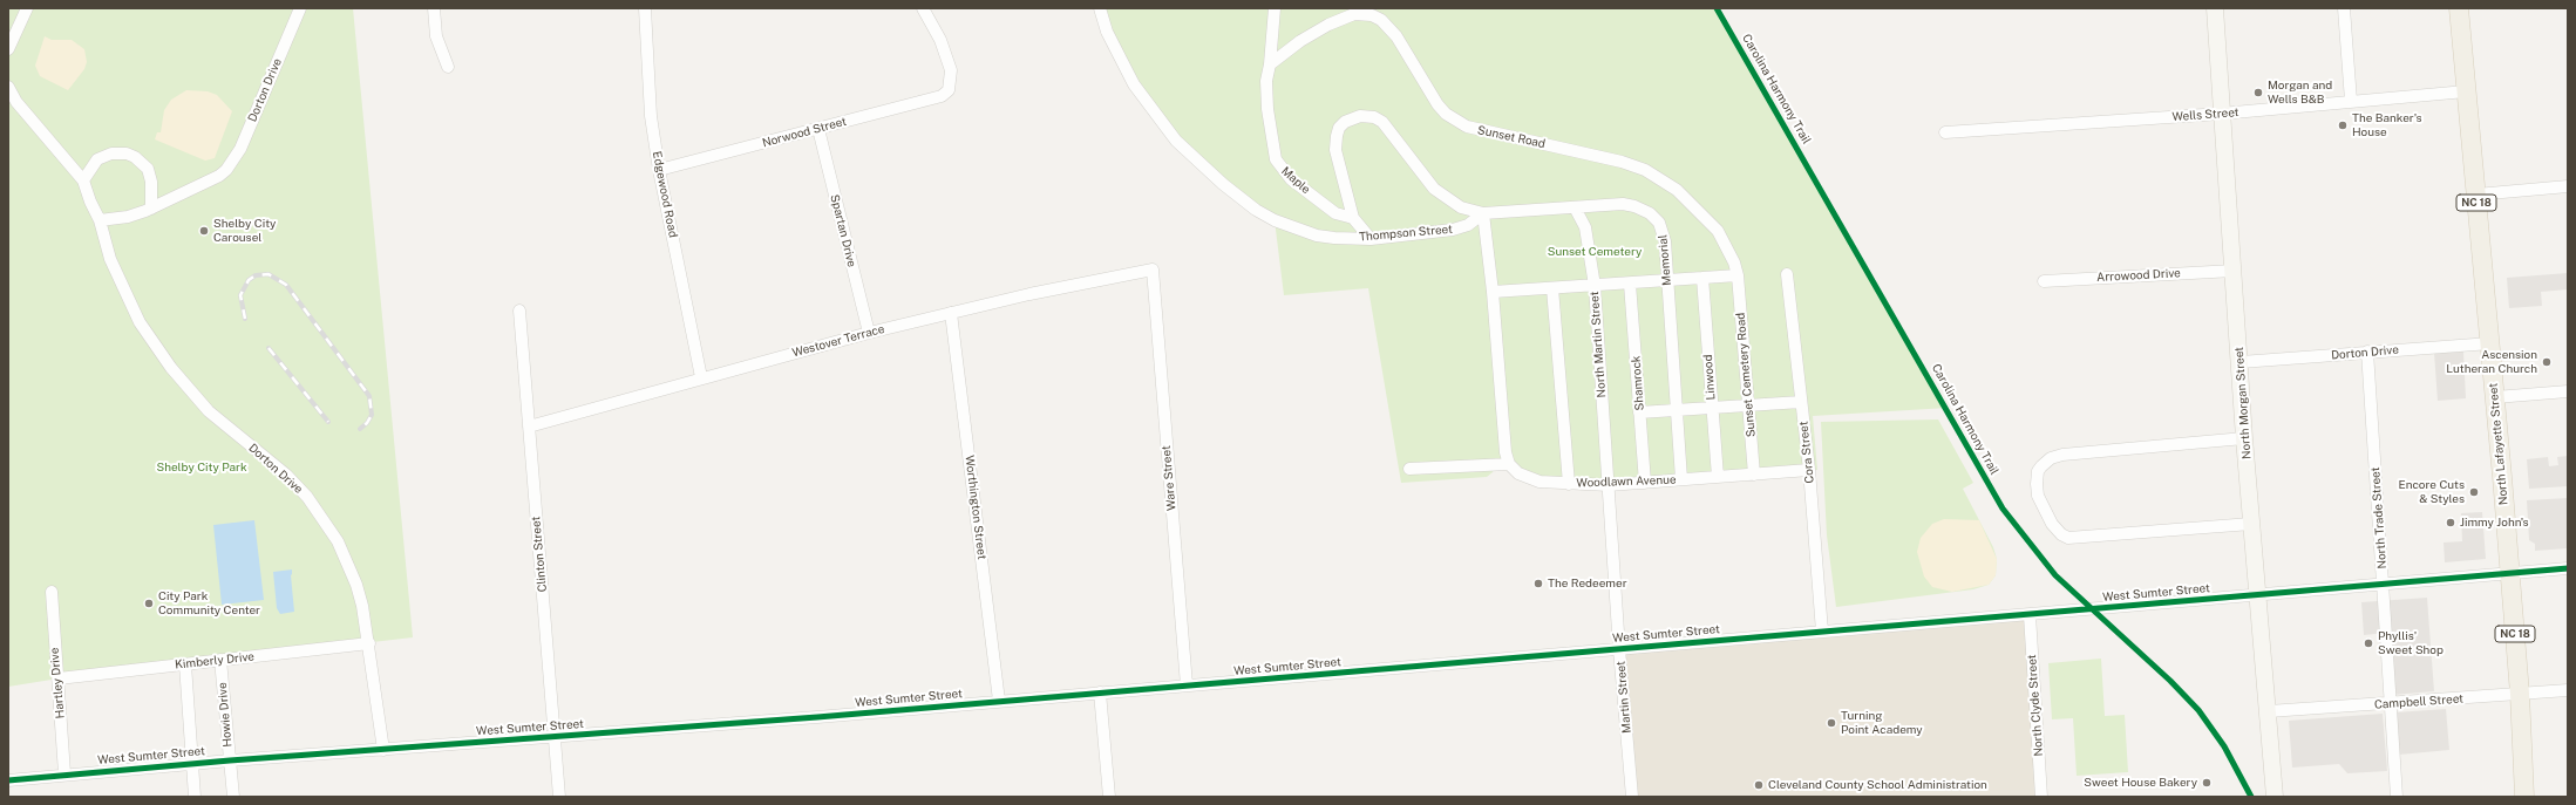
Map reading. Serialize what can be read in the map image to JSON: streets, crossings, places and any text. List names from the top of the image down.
{
  "streets": {
    "main road": ["NC 18", "North Lafayette Street"],
    "street": [
      "Dorton Drive",
      "Wells Street",
      "Norwood Street",
      "Sunset Road",
      "Maple",
      "Edgewood Road",
      "Spartan Drive",
      "Thompson Street",
      "Memorial",
      "Arrowood Drive",
      "Westover Terrace",
      "North Martin Street",
      "Sunset Cemetery Road",
      "Linwood",
      "Shamrock",
      "North Morgan Street",
      "Cora Street",
      "Ware Street",
      "Woodlawn Avenue",
      "Worthington Street",
      "North Trade Street",
      "Clinton Street",
      "West Sumter Street",
      "Kimberly Drive",
      "Hartley Drive",
      "Martin Street",
      "Campbell Street",
      "North Clyde Street",
      "Howie Drive"
    ],
    "cycle path": ["Carolina Harmony Trail"]
  },
  "crossings": [
    ["Dorton Drive", "North Morgan Street"],
    ["Dorton Drive", "North Lafayette Street"],
    ["Dorton Drive", "North Trade Street"],
    ["Dorton Drive", "West Sumter Street"],
    ["Dorton Drive", "Kimberly Drive"],
    ["Wells Street", "North Morgan Street"],
    ["Wells Street", "North Lafayette Street"],
    ["Norwood Street", "Edgewood Road"],
    ["Norwood Street", "Spartan Drive"],
    ["Sunset Road", "Maple"],
    ["Sunset Road", "Sunset Cemetery Road"],
    ["Edgewood Road", "Westover Terrace"],
    ["Spartan Drive", "Westover Terrace"],
    ["Thompson Street", "Memorial"],
    ["Memorial", "North Martin Street"],
    ["Memorial", "Woodlawn Avenue"],
    ["Arrowood Drive", "North Morgan Street"],
    ["Westover Terrace", "Ware Street"],
    ["Westover Terrace", "Worthington Street"],
    ["Westover Terrace", "Clinton Street"],
    ["North Martin Street", "Woodlawn Avenue"],
    ["North Martin Street", "Martin Street"],
    ["Sunset Cemetery Road", "Woodlawn Avenue"],
    ["Linwood", "Woodlawn Avenue"],
    ["Shamrock", "Woodlawn Avenue"],
    ["North Morgan Street", "West Sumter Street"],
    ["North Morgan Street", "Campbell Street"],
    ["North Lafayette Street", "West Sumter Street"],
    ["North Lafayette Street", "Campbell Street"],
    ["Cora Street", "Woodlawn Avenue"],
    ["Cora Street", "West Sumter Street"],
    ["Ware Street", "West Sumter Street"],
    ["Woodlawn Avenue", "Martin Street"],
    ["Worthington Street", "West Sumter Street"],
    ["North Trade Street", "West Sumter Street"],
    ["North Trade Street", "Campbell Street"],
    ["Clinton Street", "West Sumter Street"],
    ["West Sumter Street", "Hartley Drive"],
    ["West Sumter Street", "Martin Street"],
    ["West Sumter Street", "North Clyde Street"],
    ["West Sumter Street", "Howie Drive"],
    ["Kimberly Drive", "Hartley Drive"],
    ["Kimberly Drive", "Howie Drive"]
  ],
  "parks": ["Sunset Cemetery", "Shelby City Park"],
  "places": [
    "Morgan and Wells B&B",
    "The Banker's House",
    "Shelby City Carousel",
    "Ascension Lutheran Church",
    "Encore Cuts & Styles",
    "Jimmy John's",
    "The Redeemer",
    "City Park Community Center",
    "Phyllis' Sweet Shop",
    "Turning Point Academy",
    "Sweet House Bakery",
    "Cleveland County School Administration"
  ]
}
